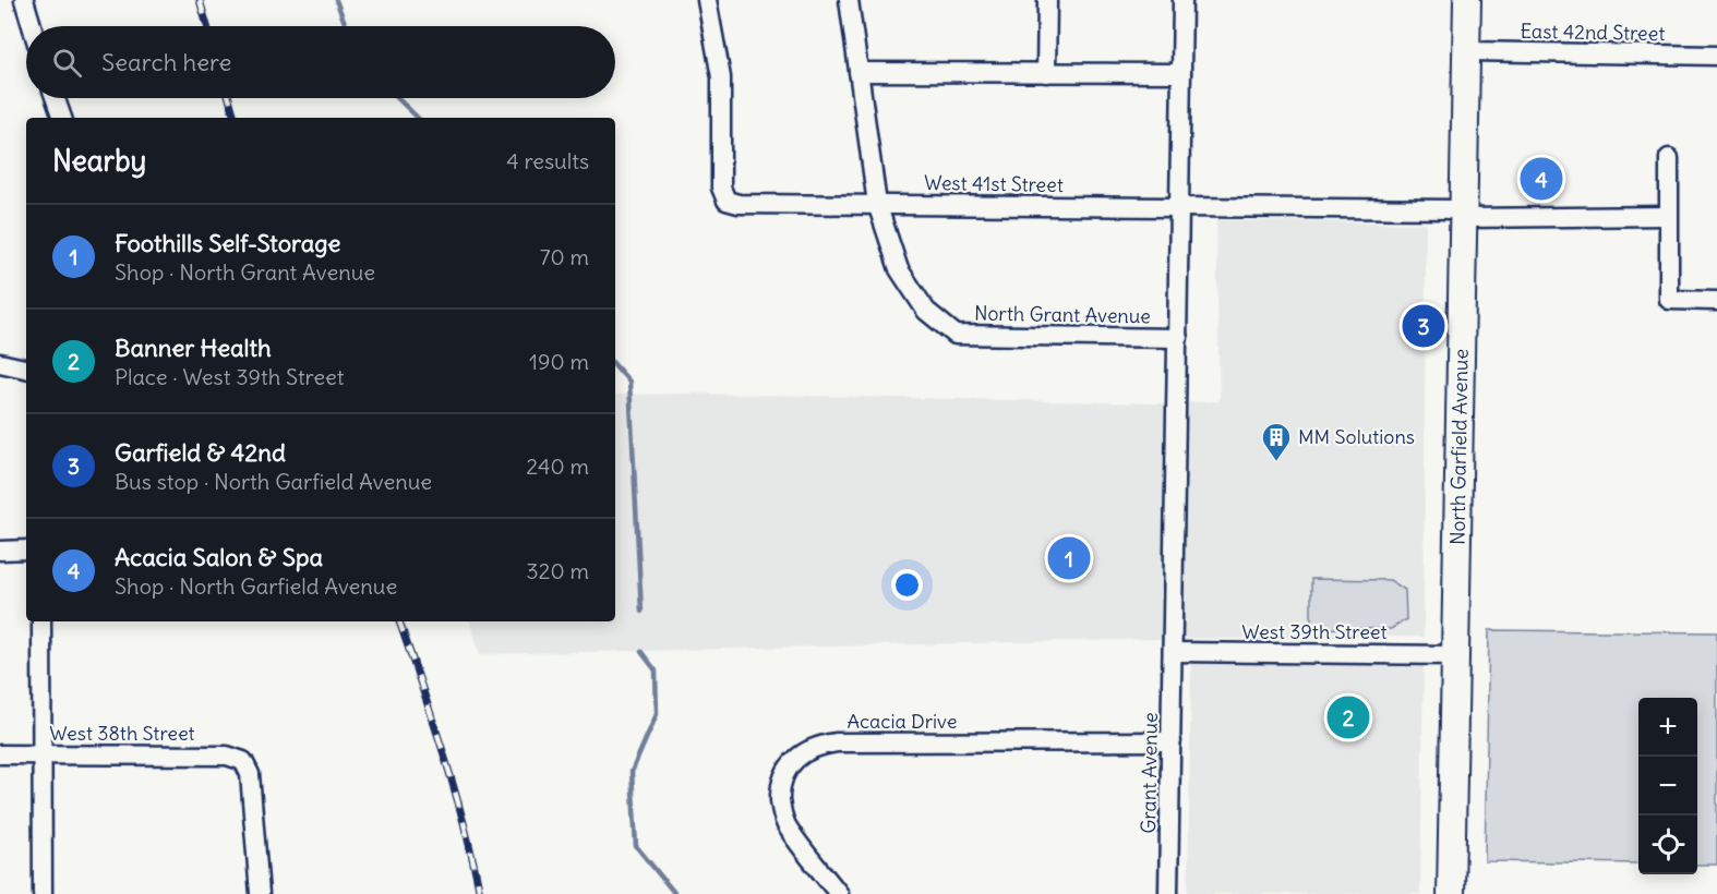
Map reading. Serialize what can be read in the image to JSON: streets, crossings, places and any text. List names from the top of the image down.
{
  "streets": {
    "highway": ["North Garfield Avenue"],
    "street": [
      "East 42nd Street",
      "West 41st Street",
      "North Grant Avenue",
      "West 39th Street",
      "Acacia Drive",
      "West 38th Street",
      "Grant Avenue"
    ]
  },
  "crossings": [
    ["East 42nd Street", "North Garfield Avenue"],
    ["West 41st Street", "North Grant Avenue"],
    ["West 41st Street", "North Garfield Avenue"],
    ["North Grant Avenue", "West 39th Street"],
    ["North Grant Avenue", "Grant Avenue"],
    ["North Garfield Avenue", "West 39th Street"],
    ["West 39th Street", "Grant Avenue"],
    ["Acacia Drive", "Grant Avenue"]
  ],
  "places": {
    "building": ["MM Solutions"]
  },
  "page": {
    "search": "Search here",
    "heading": ["Nearby", "4 results"],
    "pins": [
      "4",
      "3",
      "1",
      "2"
    ],
    "list": [
      {
        "mark": "1",
        "name": "Foothills Self-Storage",
        "note": "Shop · North Grant Avenue",
        "value": "70 m"
      },
      {
        "mark": "2",
        "name": "Banner Health",
        "note": "Place · West 39th Street",
        "value": "190 m"
      },
      {
        "mark": "3",
        "name": "Garfield & 42nd",
        "note": "Bus stop · North Garfield Avenue",
        "value": "240 m"
      },
      {
        "mark": "4",
        "name": "Acacia Salon & Spa",
        "note": "Shop · North Garfield Avenue",
        "value": "320 m"
      }
    ],
    "map_buttons": ["+", "−"]
  }
}
